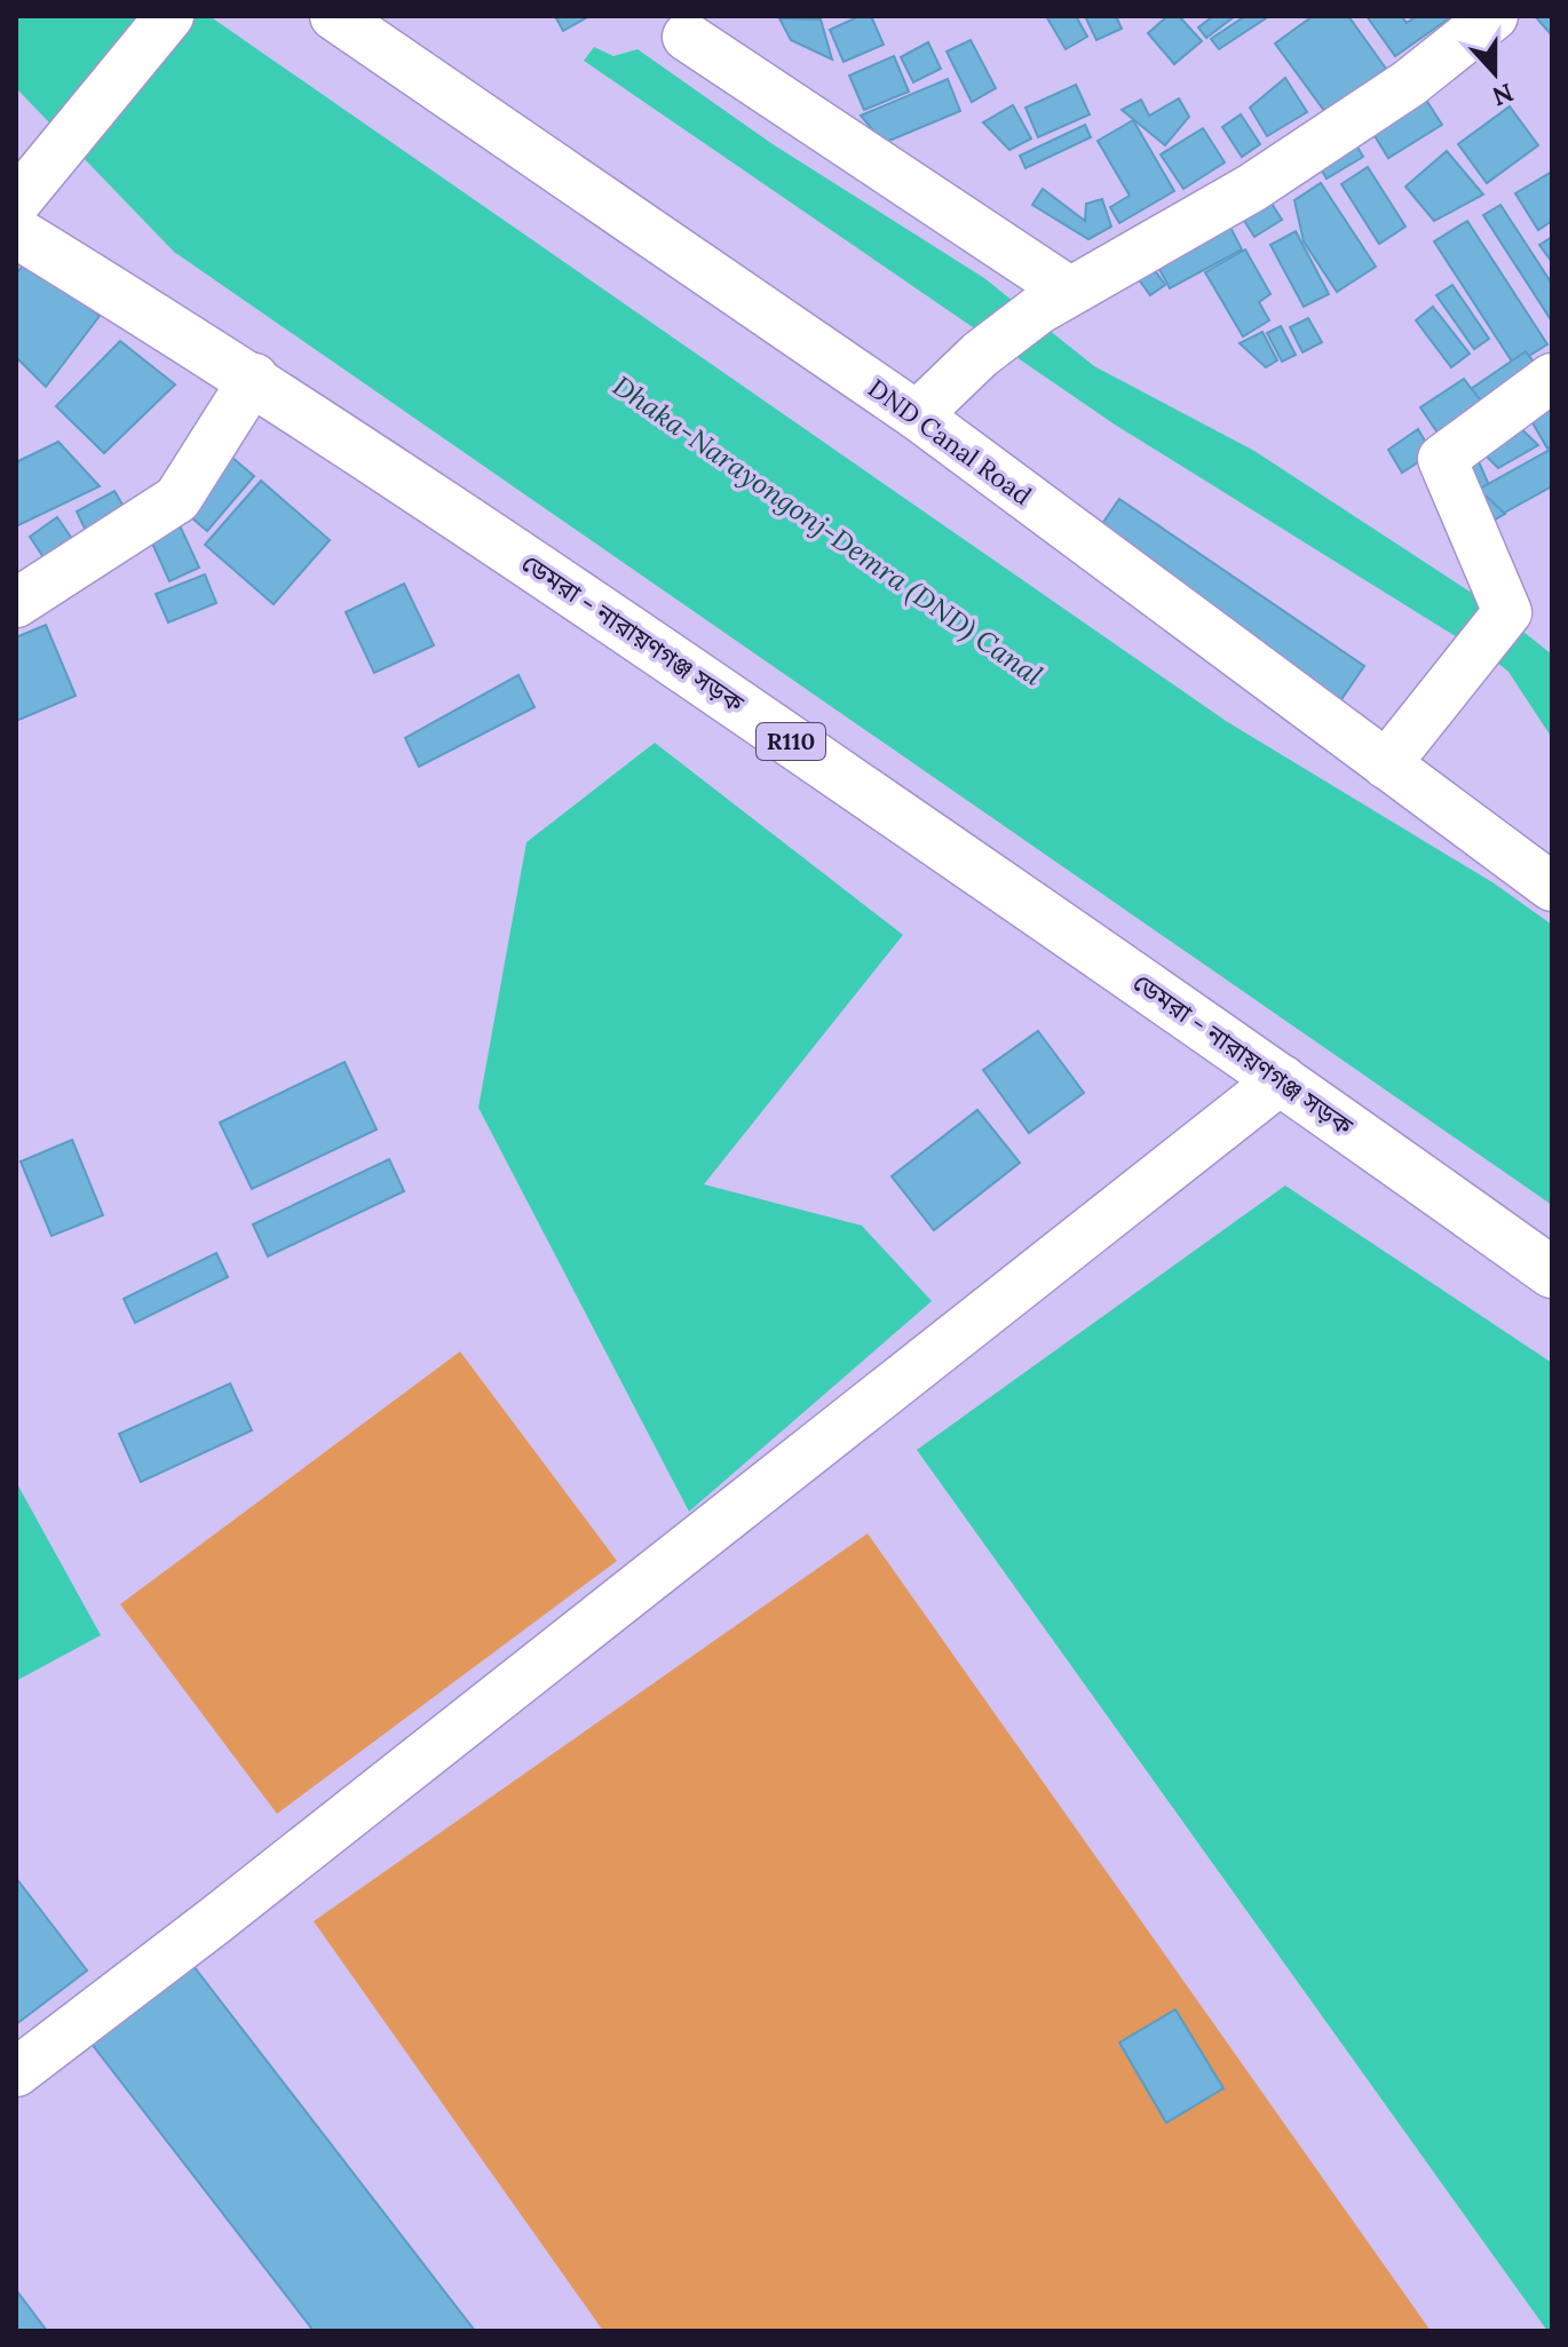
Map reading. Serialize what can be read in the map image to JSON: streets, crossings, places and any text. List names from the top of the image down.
{
  "streets": {
    "main road": ["ডেমরা - নারায়ণগঞ্জ সড়ক", "R110"],
    "street": ["DND Canal Road"]
  },
  "water": ["Dhaka-Narayongonj-Demra (DND) Canal"],
  "north": "bottom"
}
